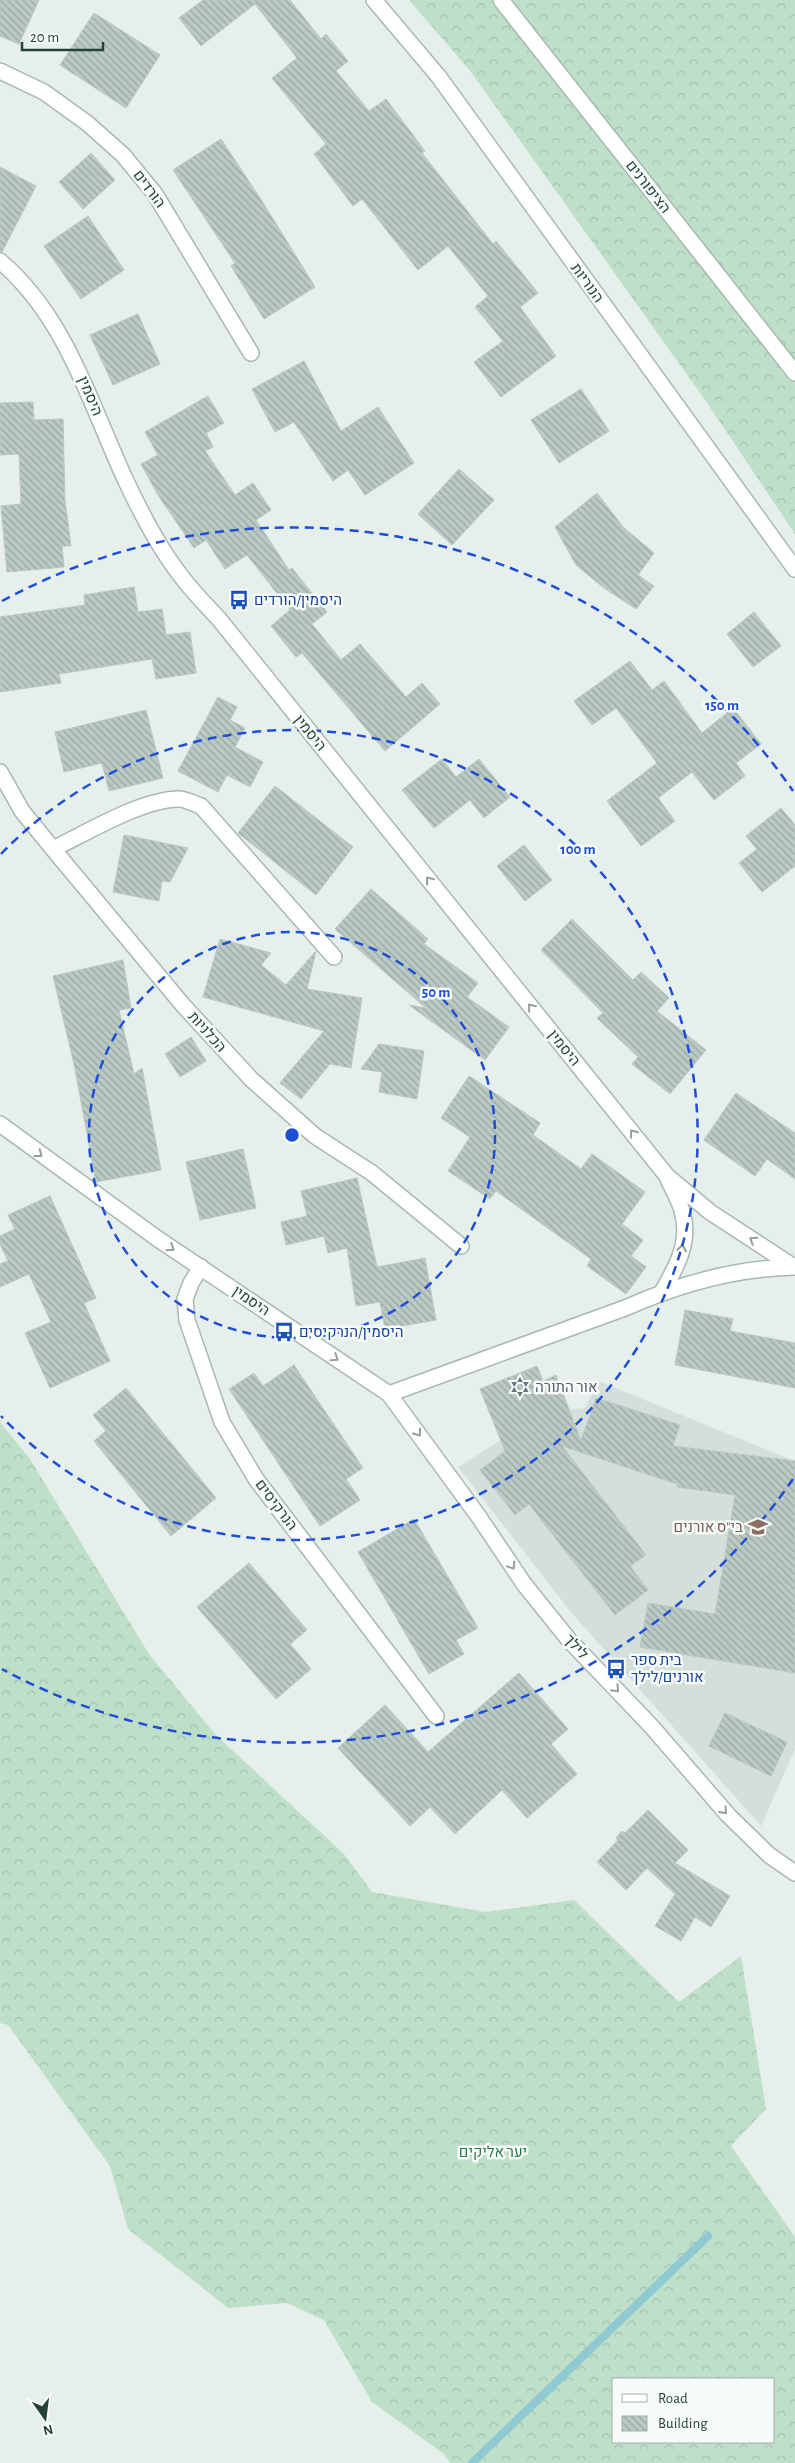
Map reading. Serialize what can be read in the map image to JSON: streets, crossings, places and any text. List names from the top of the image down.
{
  "streets": {
    "street": [
      "הציפורנים",
      "הורדים",
      "הנוריות",
      "היסמין",
      "הכלניות",
      "הנרקיסים",
      "לילך"
    ]
  },
  "crossings": [
    ["היסמין", "הנרקיסים"],
    ["היסמין", "לילך"]
  ],
  "one_way": ["לילך"],
  "parks": ["יער אליקים"],
  "places": {
    "bus stop": ["היסמין/הורדים", "היסמין/הנרקיסים", "בית ספר אורנים/לילך"],
    "synagogue": ["אור התורה"],
    "school or university": ["בי\"ס אורנים"]
  },
  "legend": ["Road", "Building"],
  "scale_bar": "20 m",
  "north": "bottom",
  "rings": ["150 m", "100 m", "50 m"]
}
